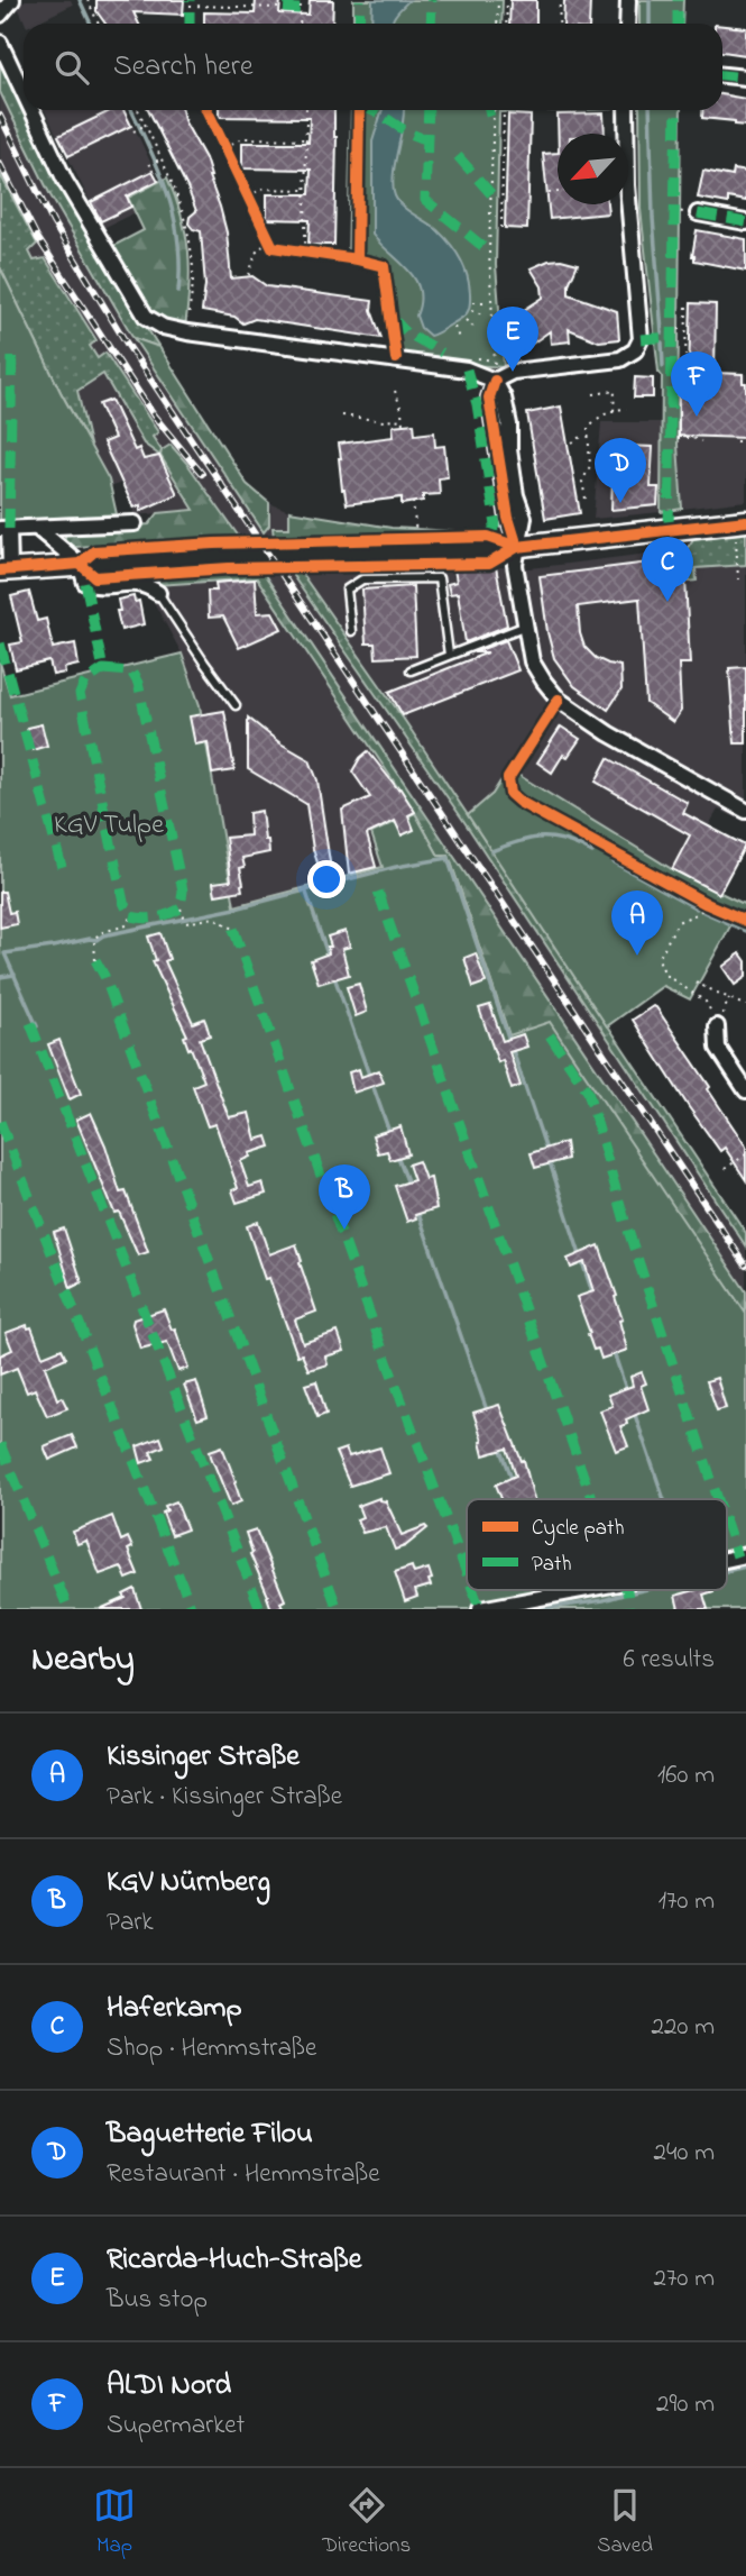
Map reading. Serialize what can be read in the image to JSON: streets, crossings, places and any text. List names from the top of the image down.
{
  "parks": ["KGV Tulpe"],
  "legend": ["Cycle path", "Path"],
  "north": "bottom left",
  "page": {
    "search": "Search here",
    "pins": [
      "E",
      "F",
      "D",
      "C",
      "A",
      "B"
    ],
    "heading": ["Nearby", "6 results"],
    "list": [
      {
        "mark": "A",
        "name": "Kissinger Straße",
        "note": "Park · Kissinger Straße",
        "value": "160 m"
      },
      {
        "mark": "B",
        "name": "KGV Nürnberg",
        "note": "Park",
        "value": "170 m"
      },
      {
        "mark": "C",
        "name": "Haferkamp",
        "note": "Shop · Hemmstraße",
        "value": "220 m"
      },
      {
        "mark": "D",
        "name": "Baguetterie Filou",
        "note": "Restaurant · Hemmstraße",
        "value": "240 m"
      },
      {
        "mark": "E",
        "name": "Ricarda-Huch-Straße",
        "note": "Bus stop",
        "value": "270 m"
      },
      {
        "mark": "F",
        "name": "ALDI Nord",
        "note": "Supermarket",
        "value": "290 m"
      }
    ],
    "nav": ["Map", "Directions", "Saved"]
  }
}
